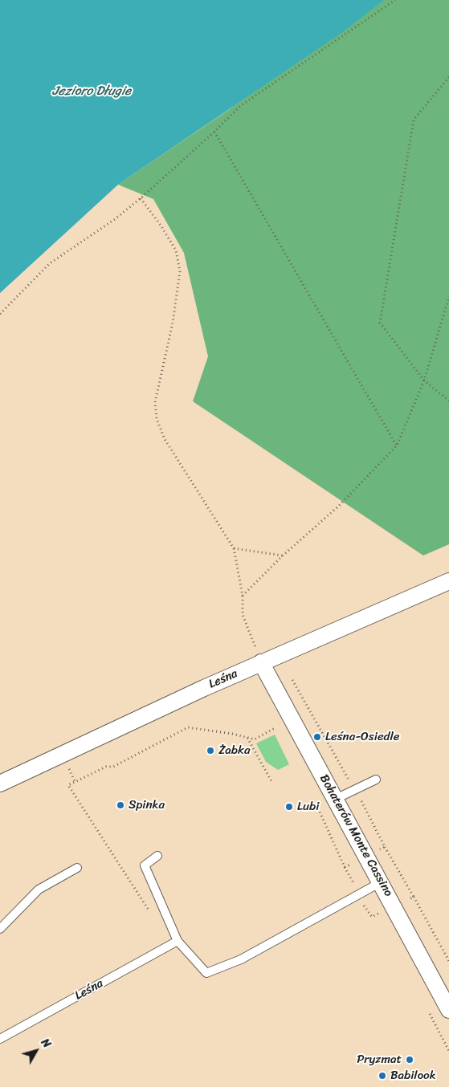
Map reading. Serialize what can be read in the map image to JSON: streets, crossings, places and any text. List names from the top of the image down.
{
  "streets": {
    "street": ["Leśna", "Bohaterów Monte Cassino"]
  },
  "crossings": [
    ["Leśna", "Bohaterów Monte Cassino"]
  ],
  "water": ["Jezioro Długie"],
  "places": [
    "Leśna-Osiedle",
    "Żabka",
    "Spinka",
    "Lubi",
    "Pryzmat",
    "Babilook"
  ],
  "north": "top right"
}
